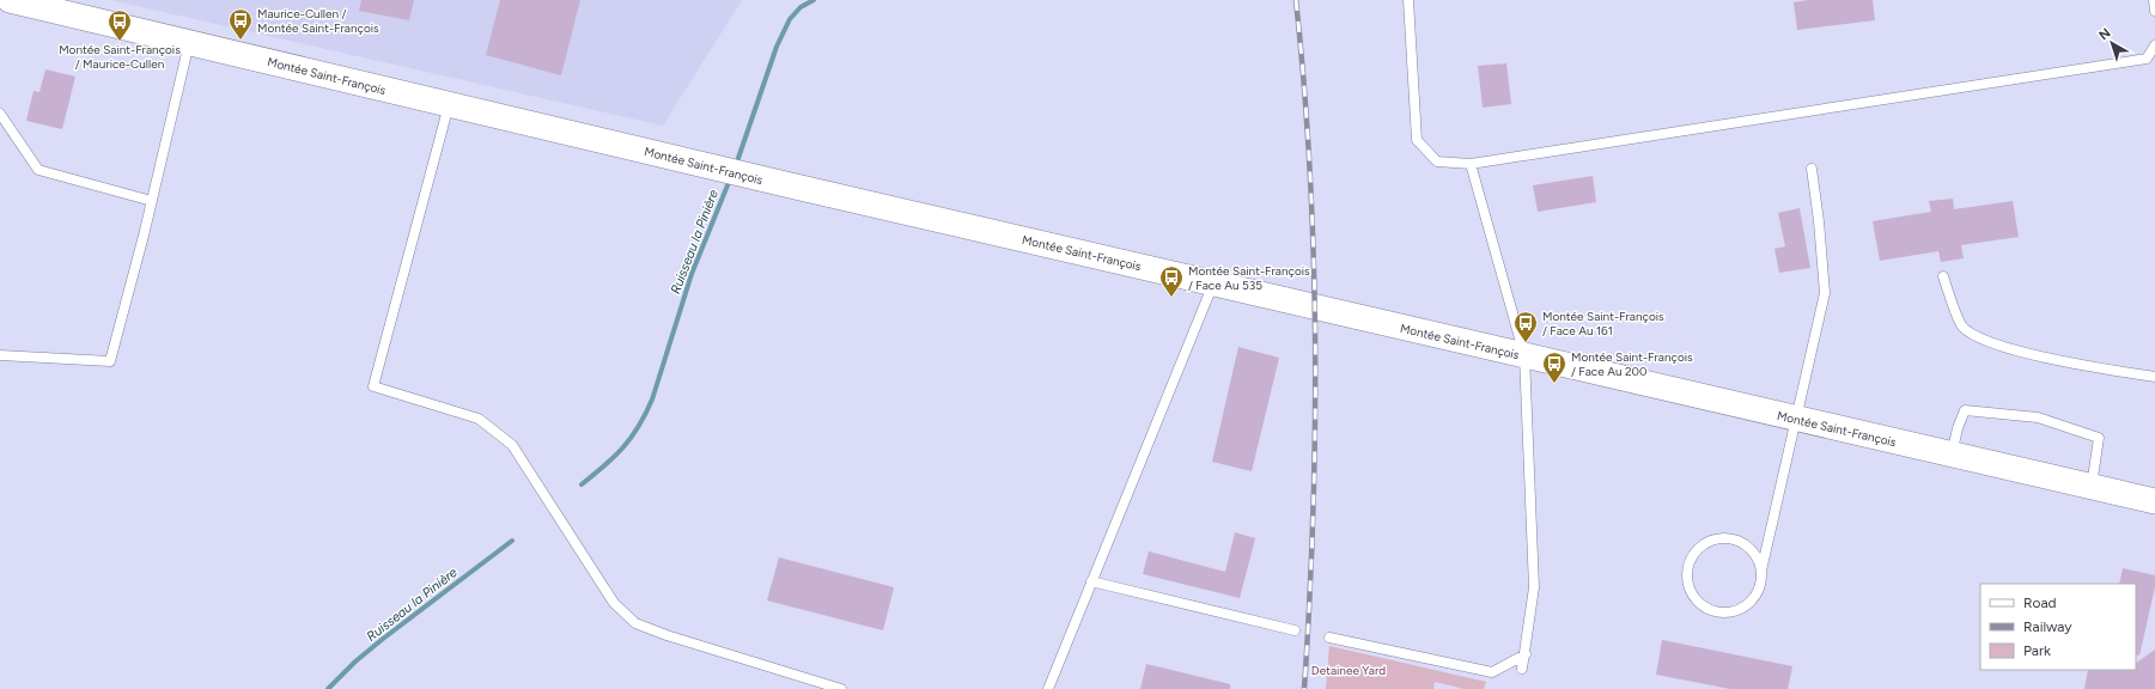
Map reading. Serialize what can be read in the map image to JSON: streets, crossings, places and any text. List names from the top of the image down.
{
  "streets": {
    "street": ["Montée Saint-François"]
  },
  "water": ["Ruisseau la Pinière"],
  "parks": ["Detainee Yard"],
  "places": {
    "bus stop": [
      "Maurice-Cullen / Montée Saint-François",
      "Montée Saint-François / Maurice-Cullen",
      "Montée Saint-François / Face Au 535",
      "Montée Saint-François / Face Au 161",
      "Montée Saint-François / Face Au 200"
    ]
  },
  "legend": ["Road", "Railway", "Park"],
  "north": "top left"
}
